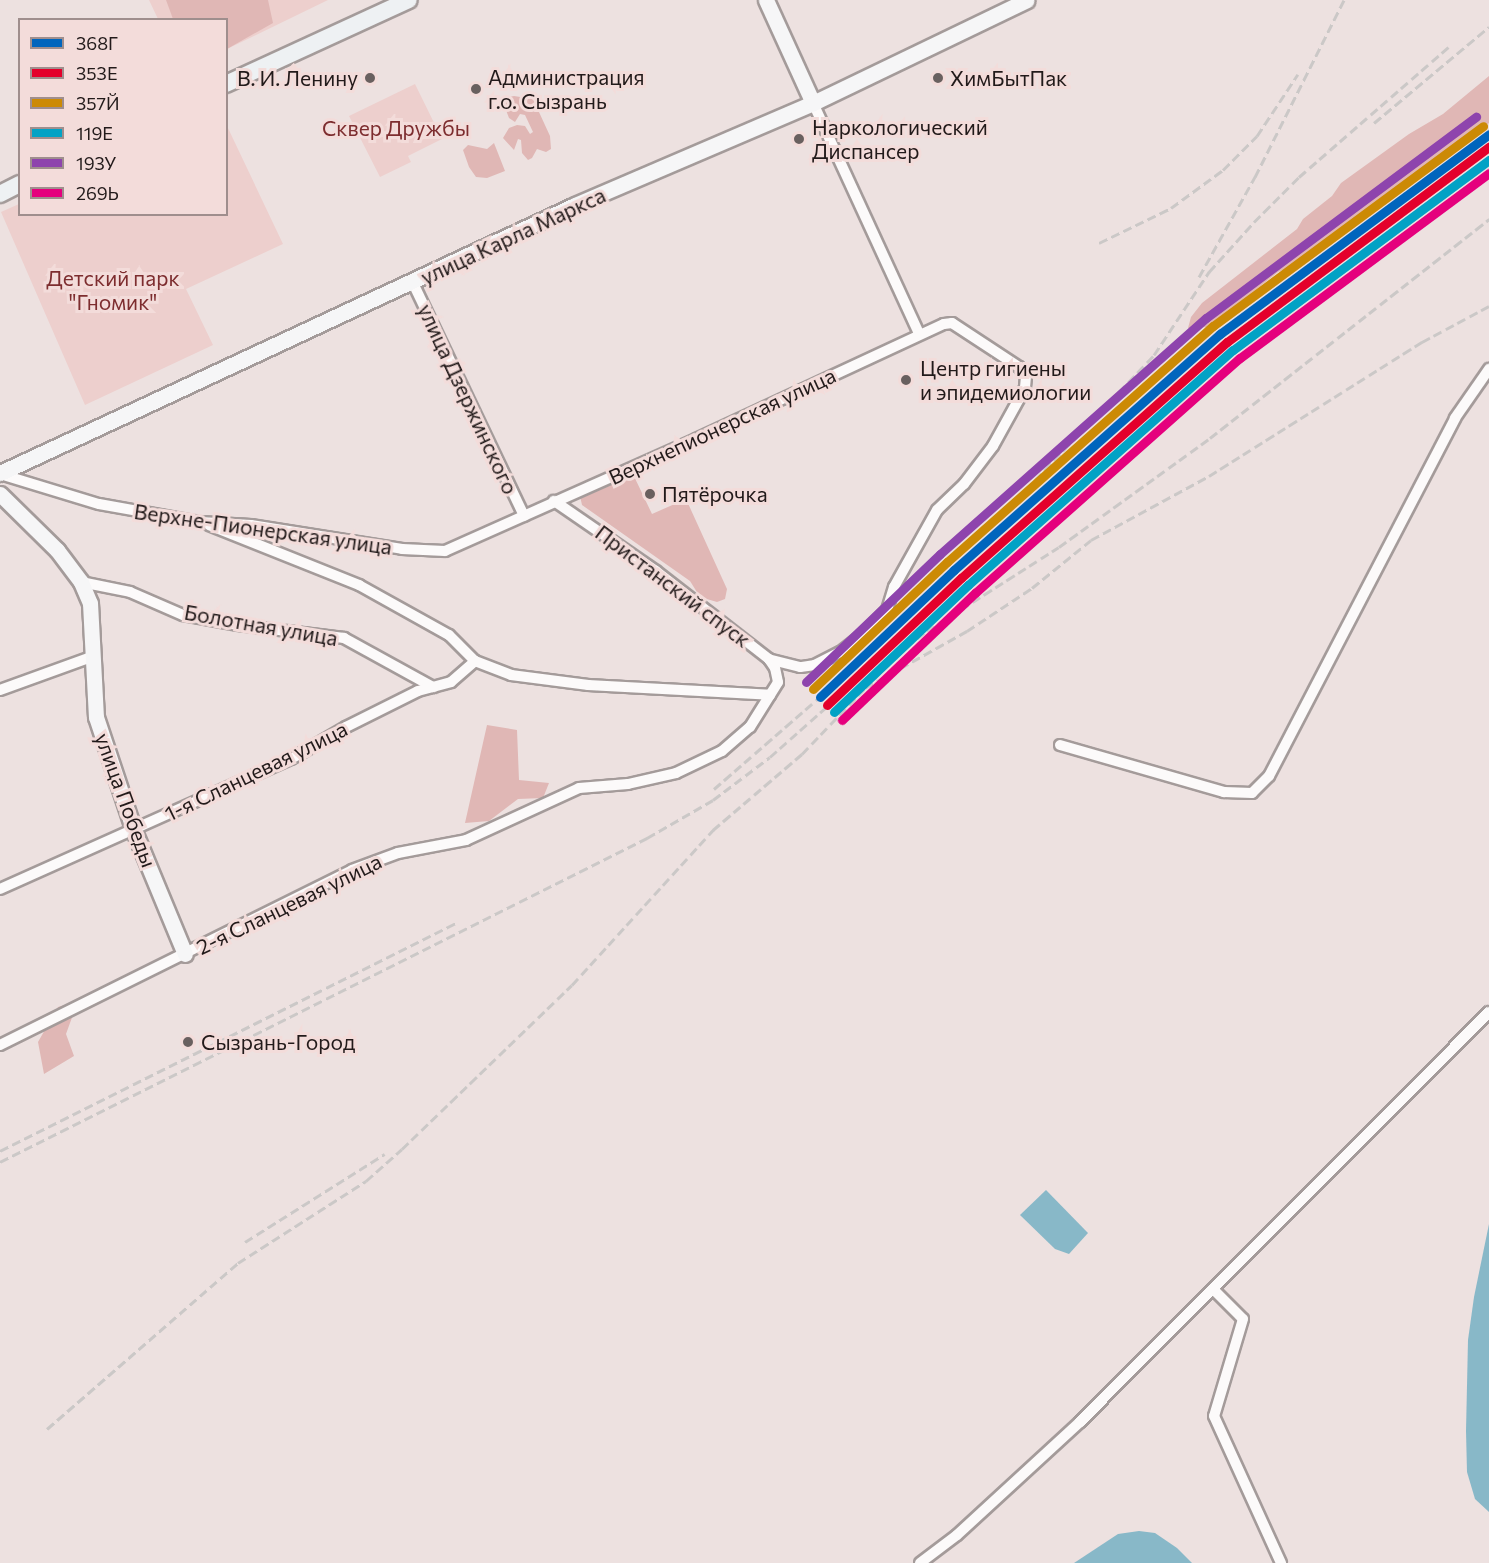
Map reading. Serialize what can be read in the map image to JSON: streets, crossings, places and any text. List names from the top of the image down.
{
  "streets": {
    "street": [
      "улица Карла Маркса",
      "улица Дзержинского",
      "Верхнепионерская улица",
      "Верхне-Пионерская улица",
      "Пристанский спуск",
      "Болотная улица",
      "1-я Сланцевая улица",
      "улица Победы",
      "2-я Сланцевая улица"
    ]
  },
  "crossings": [
    ["улица Карла Маркса", "улица Дзержинского"],
    ["улица Карла Маркса", "Верхне-Пионерская улица"],
    ["улица Дзержинского", "Верхнепионерская улица"],
    ["улица Дзержинского", "Верхне-Пионерская улица"],
    ["Верхнепионерская улица", "Верхне-Пионерская улица"],
    ["Верхнепионерская улица", "Пристанский спуск"],
    ["Пристанский спуск", "2-я Сланцевая улица"],
    ["Болотная улица", "1-я Сланцевая улица"],
    ["Болотная улица", "улица Победы"],
    ["1-я Сланцевая улица", "улица Победы"],
    ["улица Победы", "2-я Сланцевая улица"]
  ],
  "parks": ["Сквер Дружбы", "Детский парк \"Гномик\""],
  "places": [
    "В. И. Ленину",
    "ХимБытПак",
    "Администрация г.о. Сызрань",
    "Наркологический Диспансер",
    "Центр гигиены и эпидемиологии",
    "Пятёрочка",
    "Сызрань-Город"
  ],
  "lines": [
    "transit line 193У",
    "transit line 357Й",
    "transit line 368Г",
    "transit line 353Е",
    "transit line 119Е",
    "transit line 269Ь"
  ],
  "legend": [
    "368Г",
    "353Е",
    "357Й",
    "119Е",
    "193У",
    "269Ь"
  ]
}
